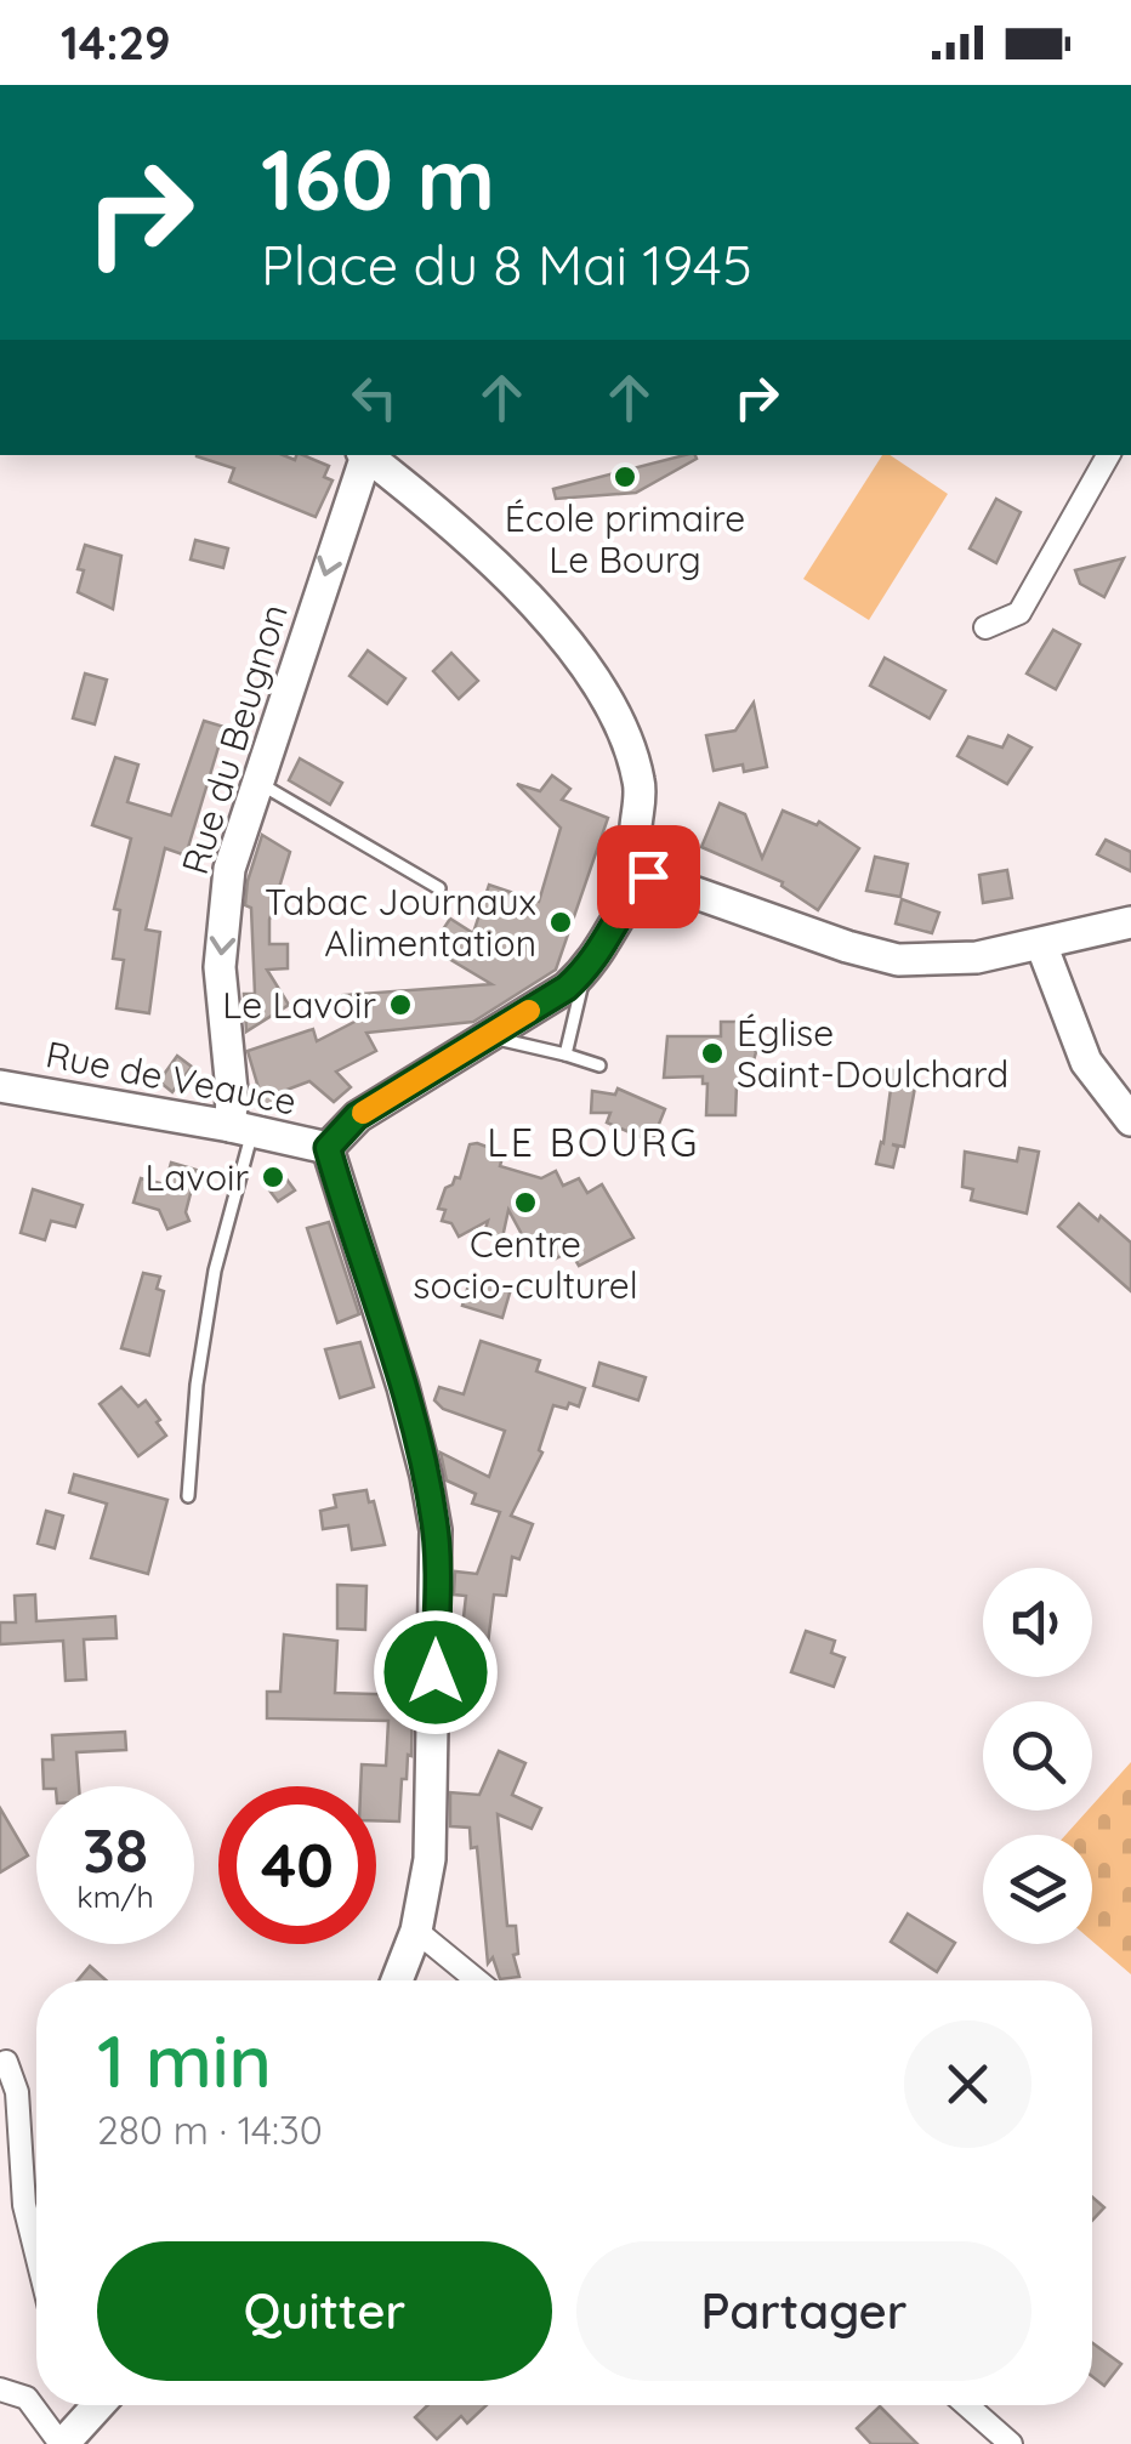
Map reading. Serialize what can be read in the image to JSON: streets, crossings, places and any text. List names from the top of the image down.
{
  "streets": {
    "street": ["Rue du Beugnon", "Rue de Veauce"]
  },
  "crossings": [
    ["Rue du Beugnon", "Rue de Veauce"]
  ],
  "one_way": ["Rue du Beugnon"],
  "districts": ["LE BOURG"],
  "places": [
    "École primaire Le Bourg",
    "Tabac Journaux Alimentation",
    "Le Lavoir",
    "Église Saint-Doulchard",
    "Lavoir",
    "Centre socio-culturel"
  ],
  "page": {
    "status": "14:29",
    "turn": ["160 m", "Place du 8 Mai 1945"],
    "speed": "38 km/h",
    "limit": "40",
    "heading": ["1 min", "280 m · 14:30"],
    "buttons": ["Quitter", "Partager"]
  }
}
